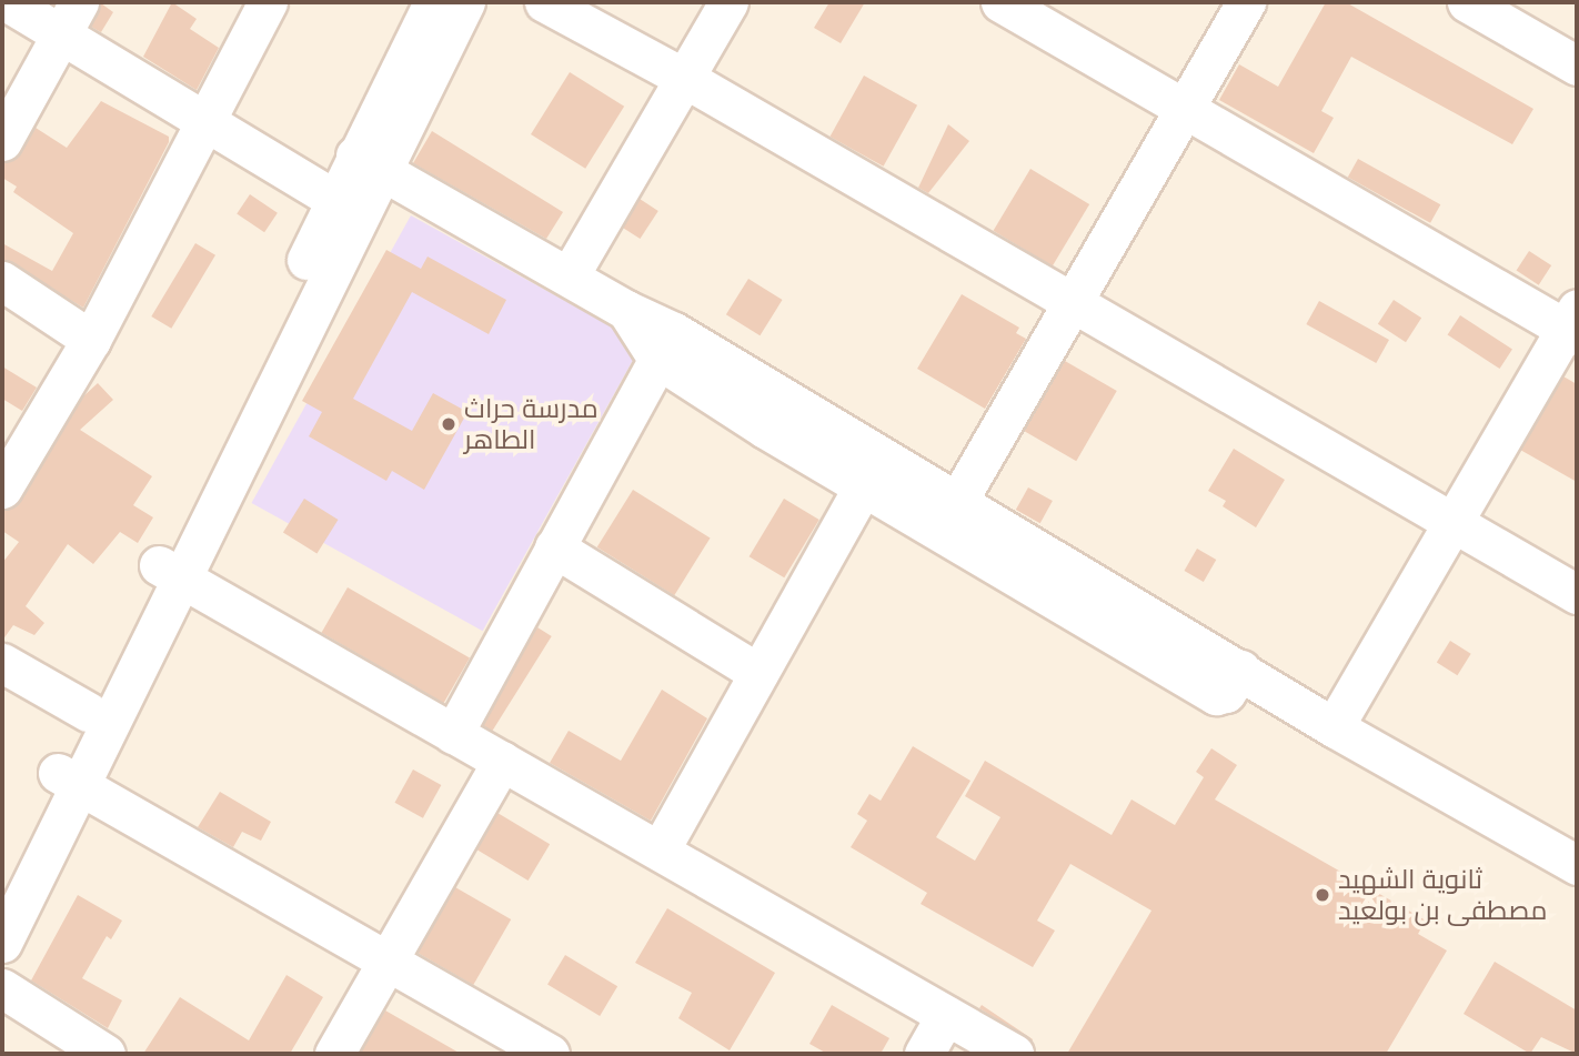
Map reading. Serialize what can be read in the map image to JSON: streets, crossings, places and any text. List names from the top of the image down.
{
  "places": ["مدرسة حراث الطاهر", "ثانوية الشهيد مصطفى بن بولعيد"]
}
